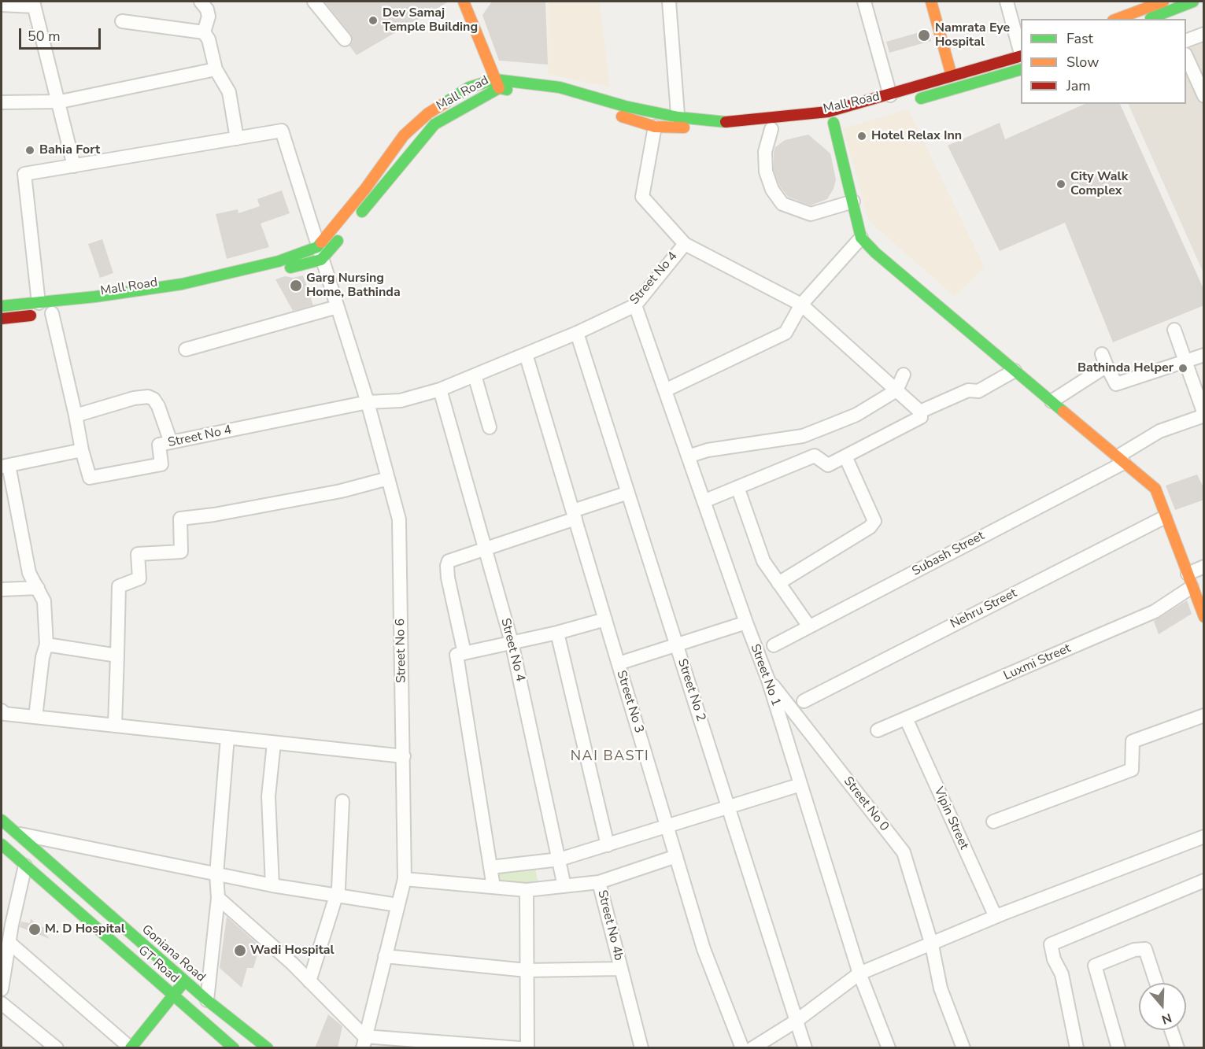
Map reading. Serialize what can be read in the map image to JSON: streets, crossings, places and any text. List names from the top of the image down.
{
  "streets": {
    "main road": ["Mall Road", "Goniana Road", "GT Road"],
    "street": [
      "Street No 4",
      "Subash Street",
      "Nehru Street",
      "Street No 6",
      "Luxmi Street",
      "Street No 1",
      "Street No 2",
      "Street No 3",
      "Street No 0",
      "Vipin Street",
      "Street No 4b"
    ]
  },
  "crossings": [
    ["Mall Road", "Street No 6"],
    ["Street No 4", "Street No 6"],
    ["Street No 4", "Street No 1"],
    ["Street No 4", "Street No 2"],
    ["Street No 4", "Street No 3"],
    ["Luxmi Street", "Vipin Street"],
    ["Street No 1", "Street No 0"],
    ["Street No 3", "Street No 4b"]
  ],
  "districts": ["NAI BASTI"],
  "places": [
    "Dev Samaj Temple Building",
    "Namrata Eye Hospital",
    "Hotel Relax Inn",
    "Bahia Fort",
    "City Walk Complex",
    "Garg Nursing Home, Bathinda",
    "Bathinda Helper",
    "M. D Hospital",
    "Wadi Hospital"
  ],
  "legend": ["Fast", "Slow", "Jam"],
  "scale_bar": "50 m",
  "north": "bottom"
}
